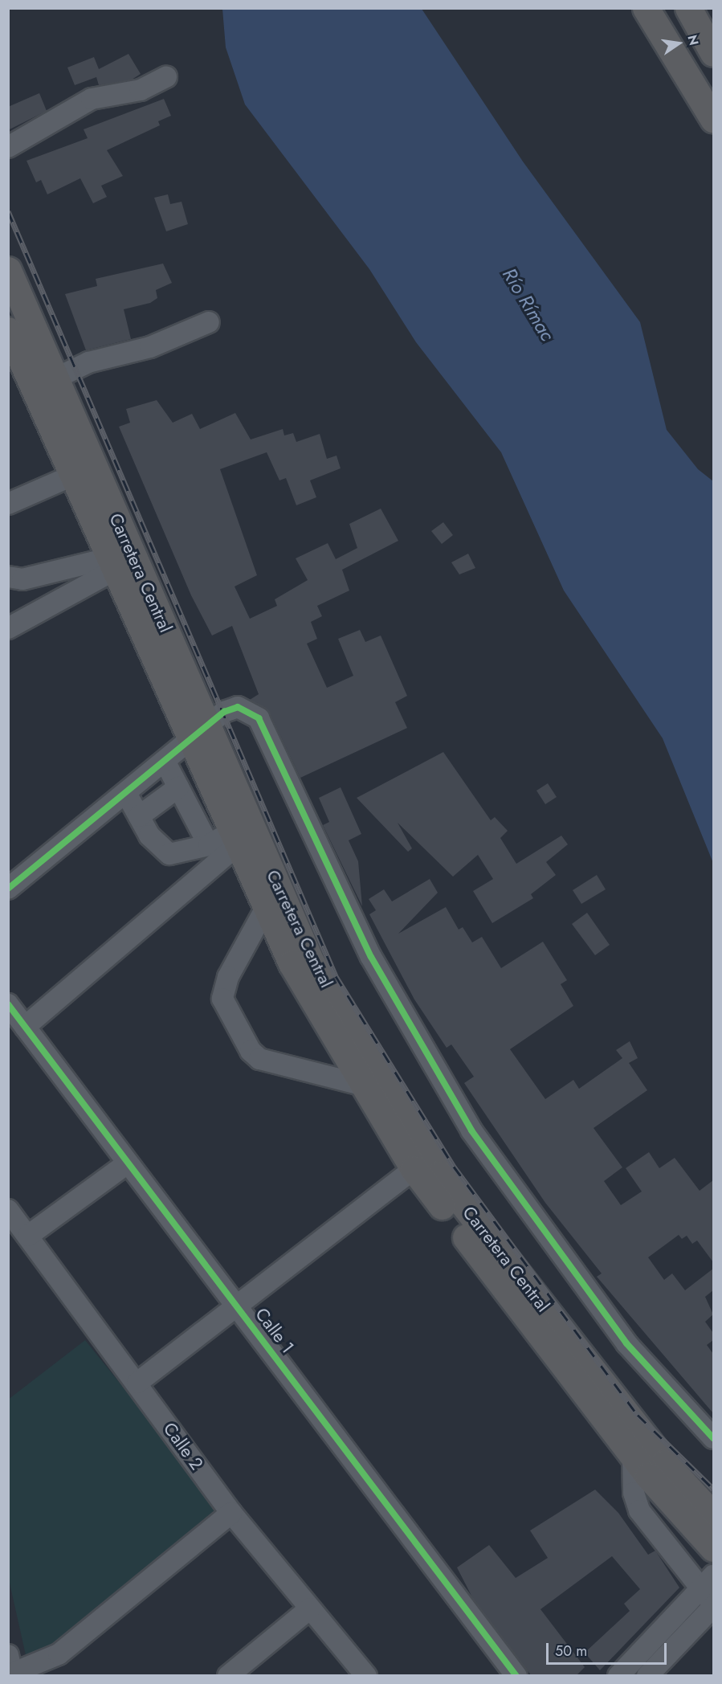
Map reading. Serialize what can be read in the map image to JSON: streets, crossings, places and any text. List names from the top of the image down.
{
  "streets": {
    "highway": ["Carretera Central"],
    "street": ["Calle 1", "Calle 2"]
  },
  "water": ["Río Rímac"],
  "scale_bar": "50 m",
  "north": "right"
}
